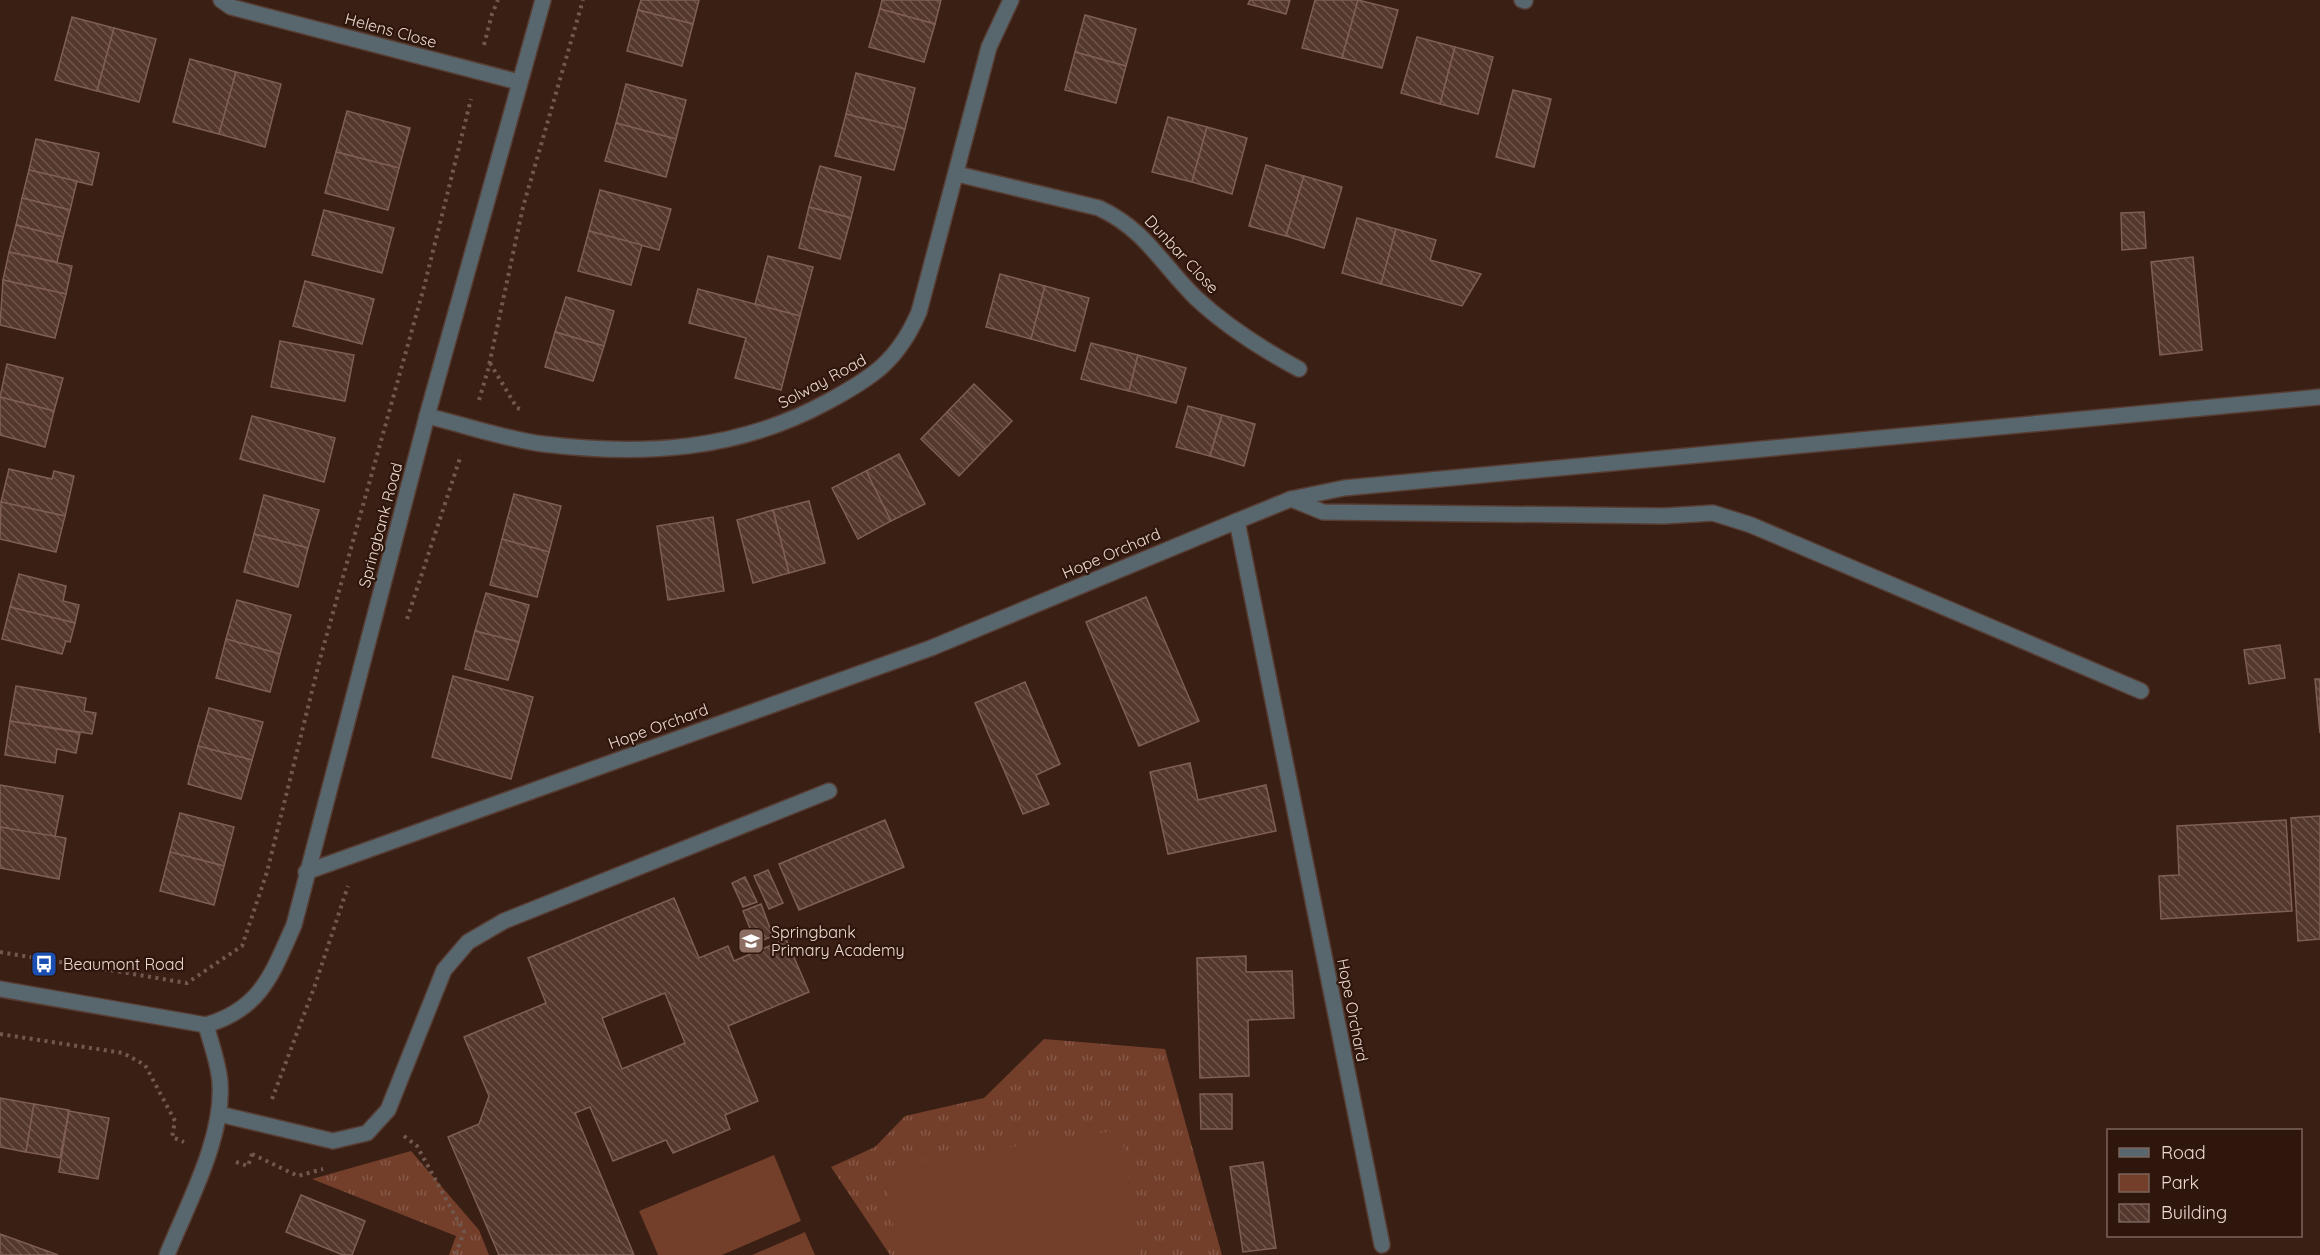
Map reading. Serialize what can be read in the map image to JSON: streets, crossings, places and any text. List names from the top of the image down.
{
  "streets": {
    "street": [
      "Helens Close",
      "Dunbar Close",
      "Solway Road",
      "Springbank Road",
      "Hope Orchard"
    ]
  },
  "crossings": [
    ["Helens Close", "Springbank Road"],
    ["Dunbar Close", "Solway Road"],
    ["Solway Road", "Springbank Road"],
    ["Springbank Road", "Hope Orchard"]
  ],
  "places": {
    "school or university": ["Springbank Primary Academy"],
    "bus stop": ["Beaumont Road"]
  },
  "legend": ["Road", "Park", "Building"]
}
